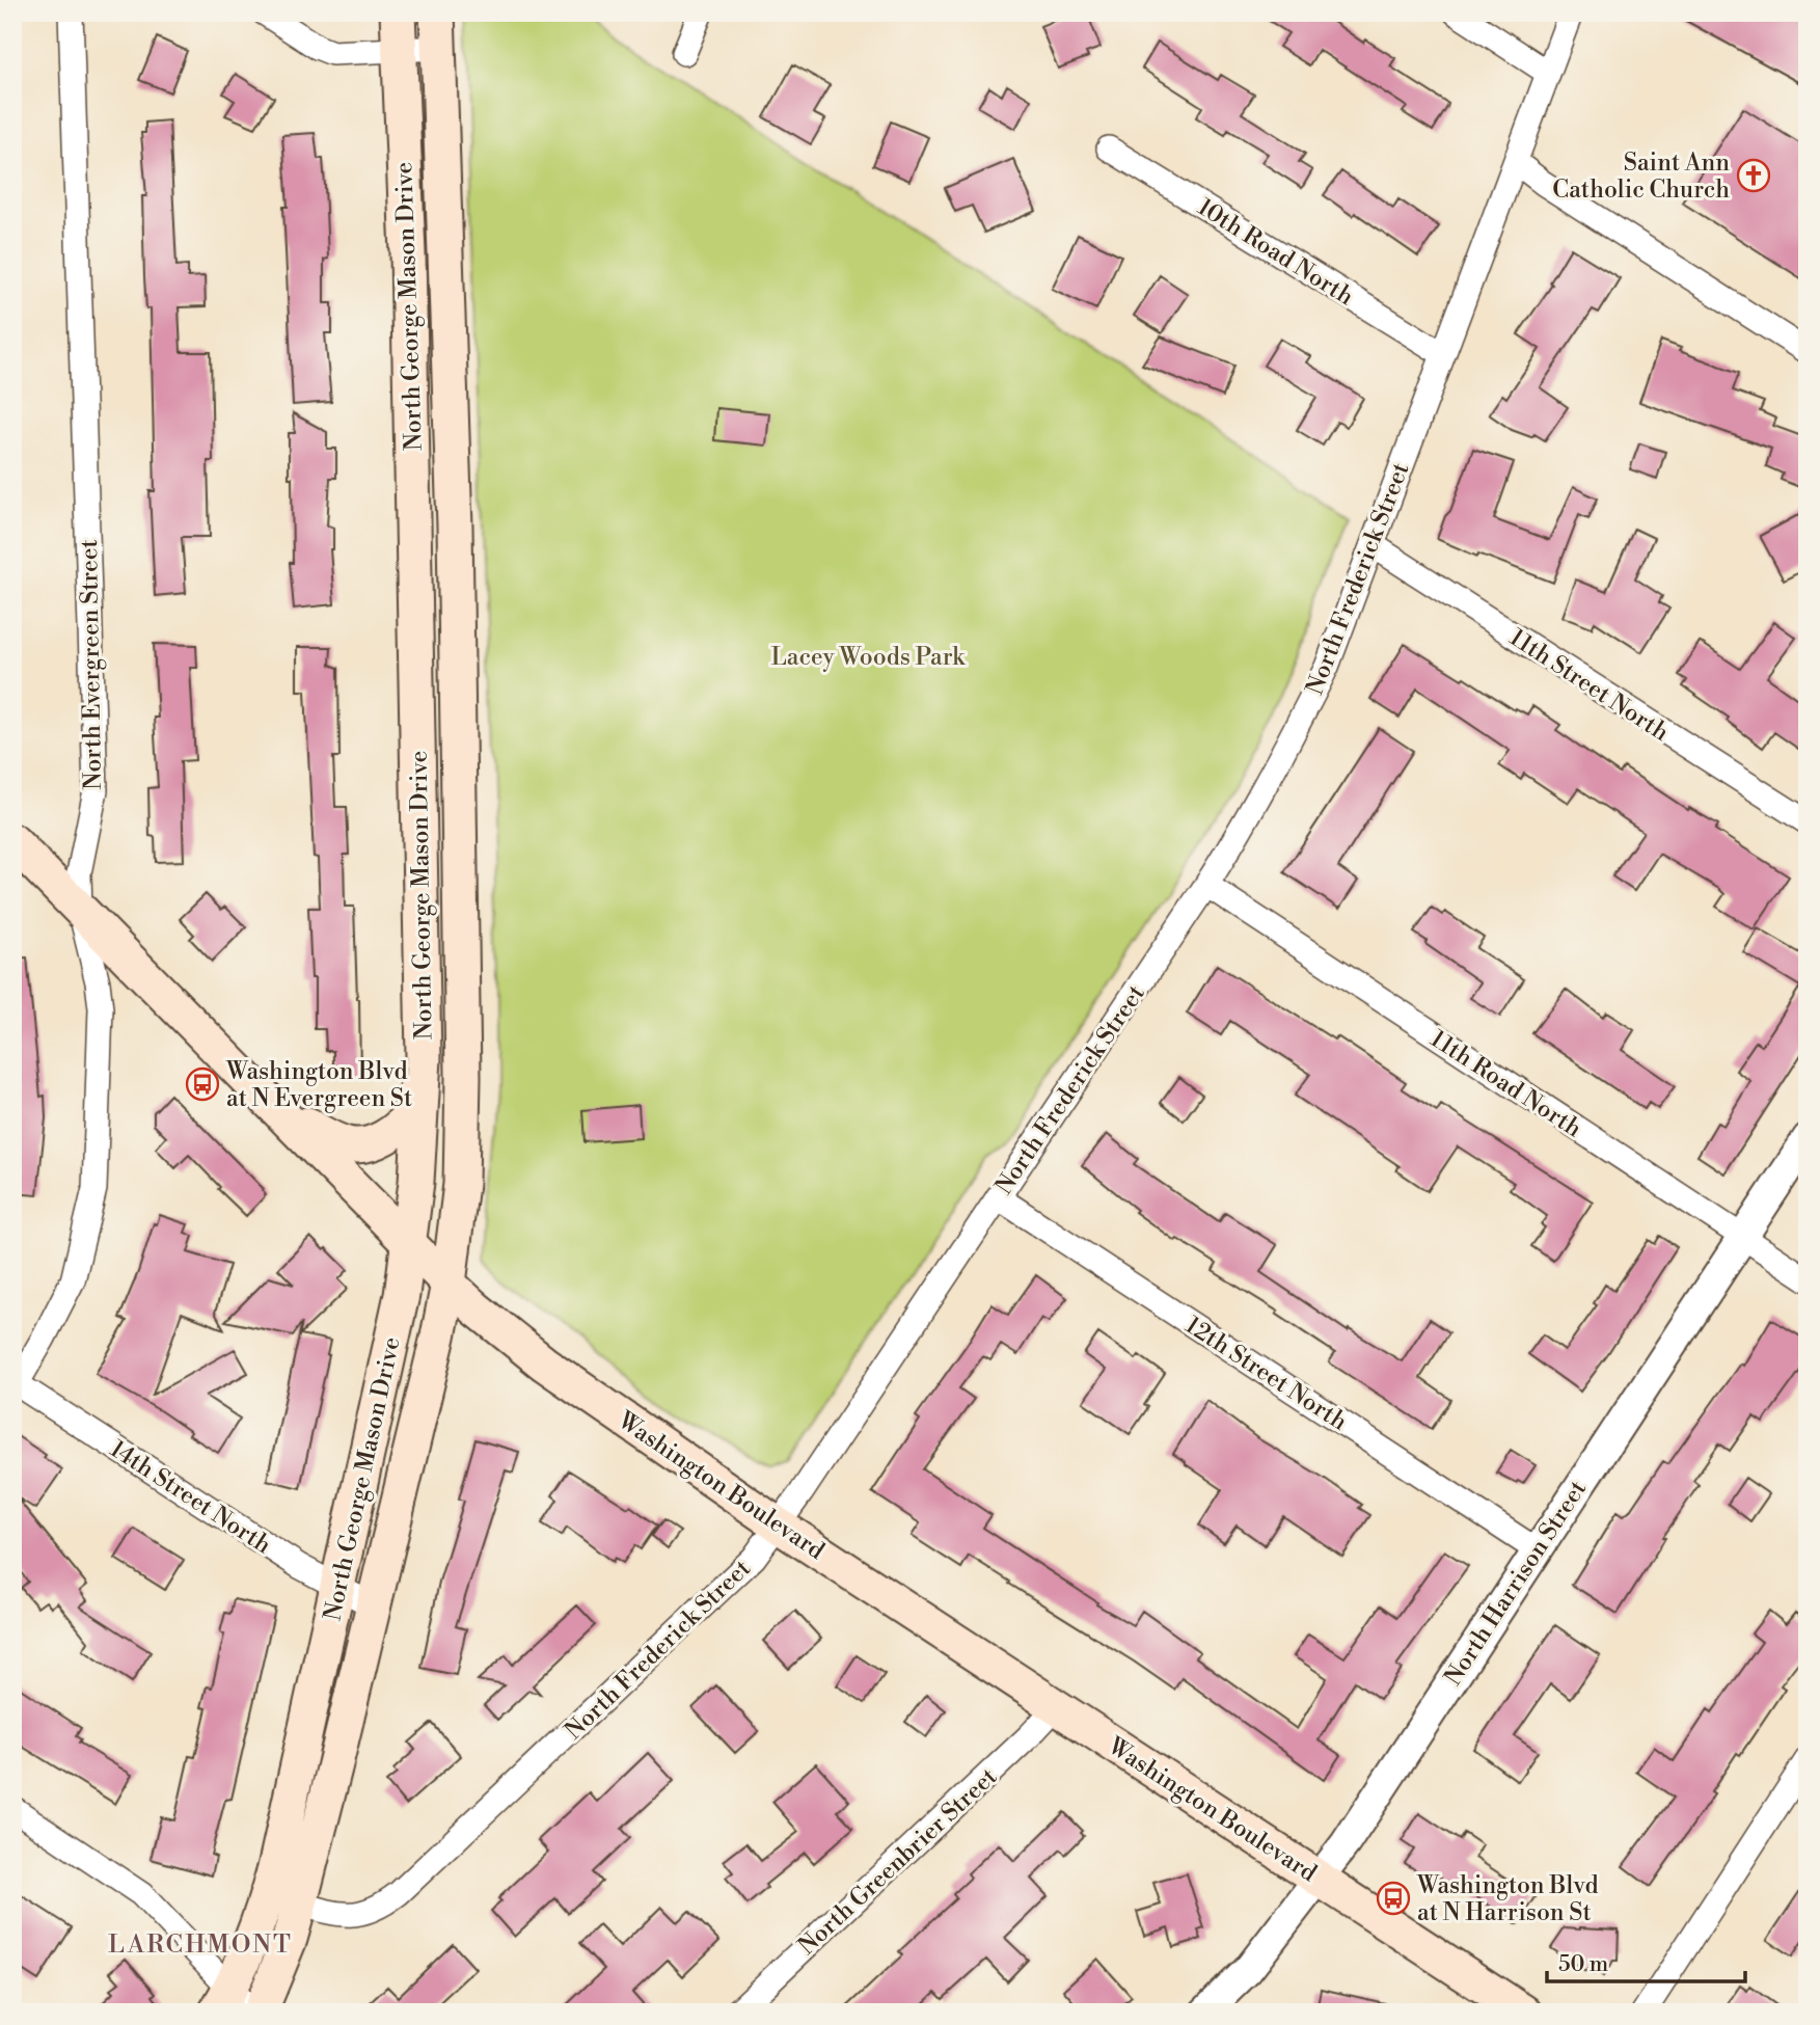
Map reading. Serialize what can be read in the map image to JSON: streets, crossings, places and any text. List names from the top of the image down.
{
  "streets": {
    "main road": ["North George Mason Drive", "Washington Boulevard"],
    "street": [
      "10th Road North",
      "North Frederick Street",
      "North Evergreen Street",
      "11th Street North",
      "11th Road North",
      "12th Street North",
      "14th Street North",
      "North Harrison Street",
      "North Greenbrier Street"
    ]
  },
  "crossings": [
    ["10th Road North", "North Frederick Street"],
    ["North George Mason Drive", "North Frederick Street"],
    ["North George Mason Drive", "Washington Boulevard"],
    ["North George Mason Drive", "14th Street North"],
    ["North Frederick Street", "11th Street North"],
    ["North Frederick Street", "11th Road North"],
    ["North Frederick Street", "12th Street North"],
    ["North Frederick Street", "Washington Boulevard"],
    ["North Evergreen Street", "Washington Boulevard"],
    ["North Evergreen Street", "14th Street North"],
    ["11th Road North", "North Harrison Street"],
    ["12th Street North", "North Harrison Street"],
    ["Washington Boulevard", "North Harrison Street"],
    ["Washington Boulevard", "North Greenbrier Street"]
  ],
  "districts": ["LARCHMONT"],
  "parks": ["Lacey Woods Park"],
  "places": {
    "church": ["Saint Ann Catholic Church"],
    "bus stop": ["Washington Blvd at N Evergreen St", "Washington Blvd at N Harrison St"]
  },
  "scale_bar": "50 m"
}
